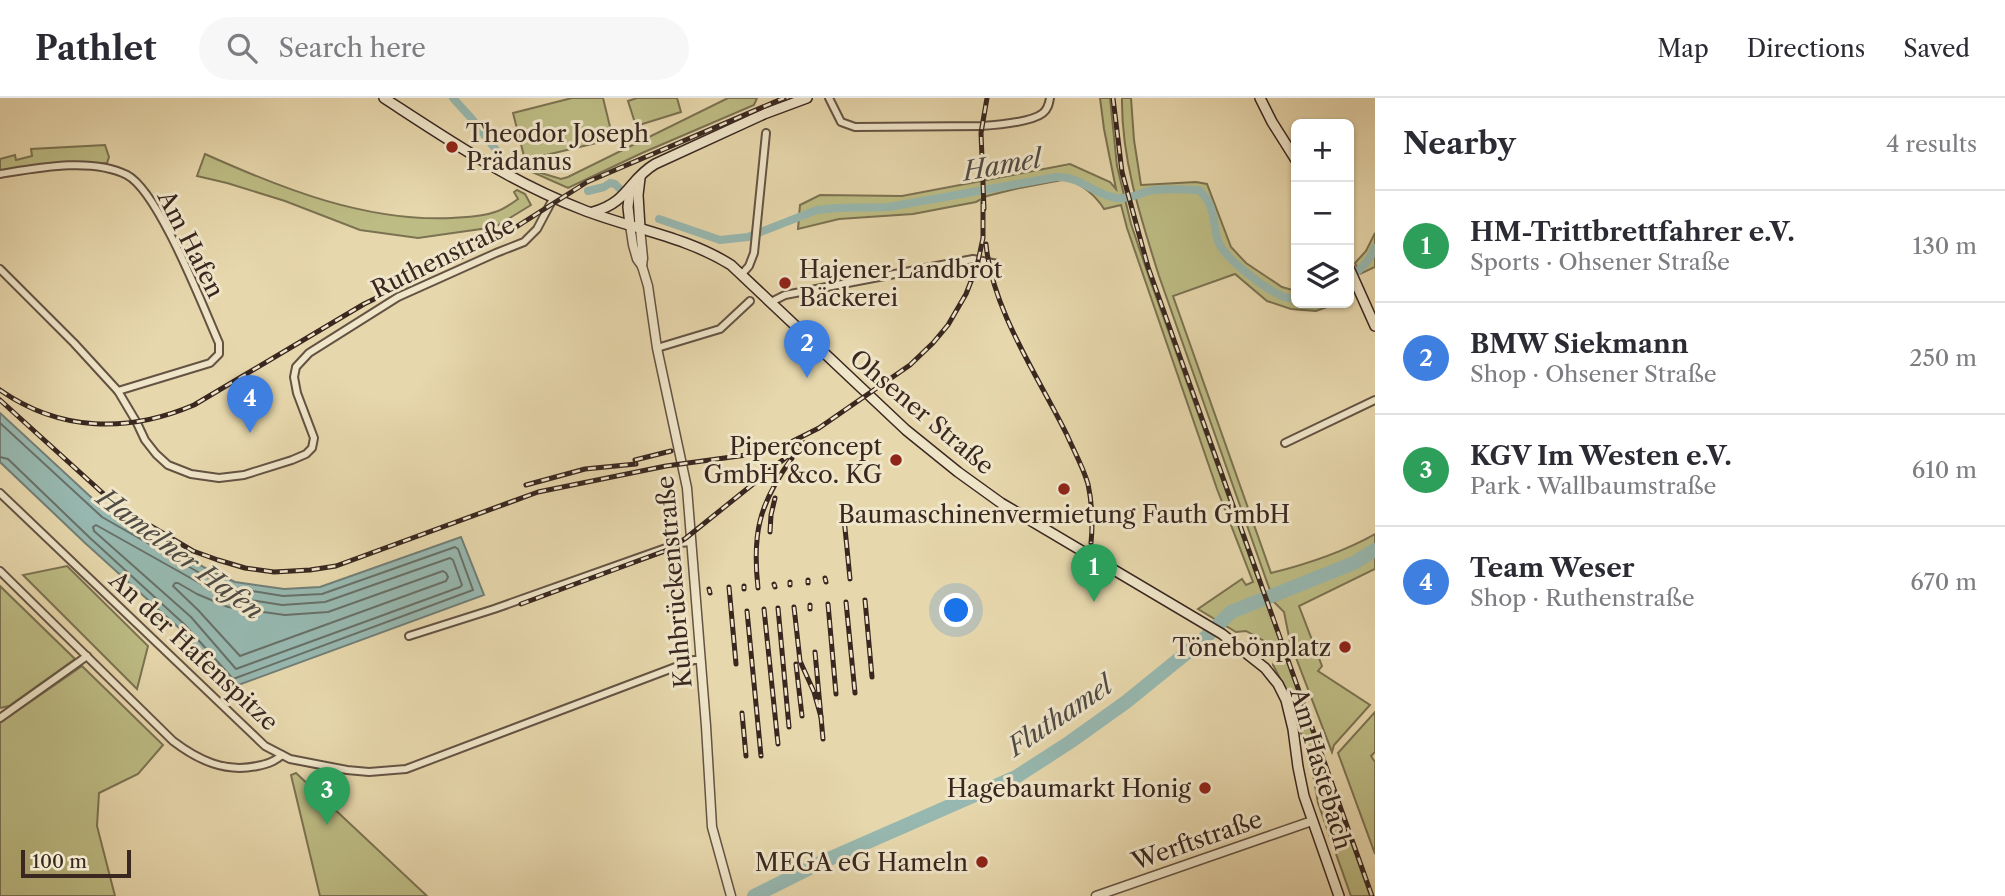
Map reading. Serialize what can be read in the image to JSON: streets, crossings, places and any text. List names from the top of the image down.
{
  "streets": {
    "main road": ["Ohsener Straße", "Am Hastebach"],
    "street": [
      "Am Hafen",
      "Ruthenstraße",
      "Kuhbrückenstraße",
      "An der Hafenspitze",
      "Werftstraße"
    ]
  },
  "crossings": [
    ["Am Hafen", "Ruthenstraße"],
    ["Ruthenstraße", "Ohsener Straße"],
    ["Ohsener Straße", "Kuhbrückenstraße"],
    ["Ohsener Straße", "Am Hastebach"],
    ["Am Hastebach", "Werftstraße"]
  ],
  "water": ["Hamel", "Hamelner Hafen", "Fluthamel"],
  "places": [
    "Theodor Joseph Prädanus",
    "Hajener Landbrot Bäckerei",
    "Piperconcept GmbH &co. KG",
    "Baumaschinenvermietung Fauth GmbH",
    "Tönebönplatz",
    "Hagebaumarkt Honig",
    "MEGA eG Hameln"
  ],
  "scale_bar": "100 m",
  "page": {
    "header": "Pathlet",
    "search": "Search here",
    "nav": ["Map", "Directions", "Saved"],
    "heading": ["Nearby", "4 results"],
    "map_buttons": ["+", "−"],
    "list": [
      {
        "mark": "1",
        "name": "HM-Trittbrettfahrer e.V.",
        "note": "Sports · Ohsener Straße",
        "value": "130 m"
      },
      {
        "mark": "2",
        "name": "BMW Siekmann",
        "note": "Shop · Ohsener Straße",
        "value": "250 m"
      },
      {
        "mark": "3",
        "name": "KGV Im Westen e.V.",
        "note": "Park · Wallbaumstraße",
        "value": "610 m"
      },
      {
        "mark": "4",
        "name": "Team Weser",
        "note": "Shop · Ruthenstraße",
        "value": "670 m"
      }
    ],
    "pins": [
      "2",
      "4",
      "1",
      "3"
    ],
    "scale": "100 m"
  }
}
